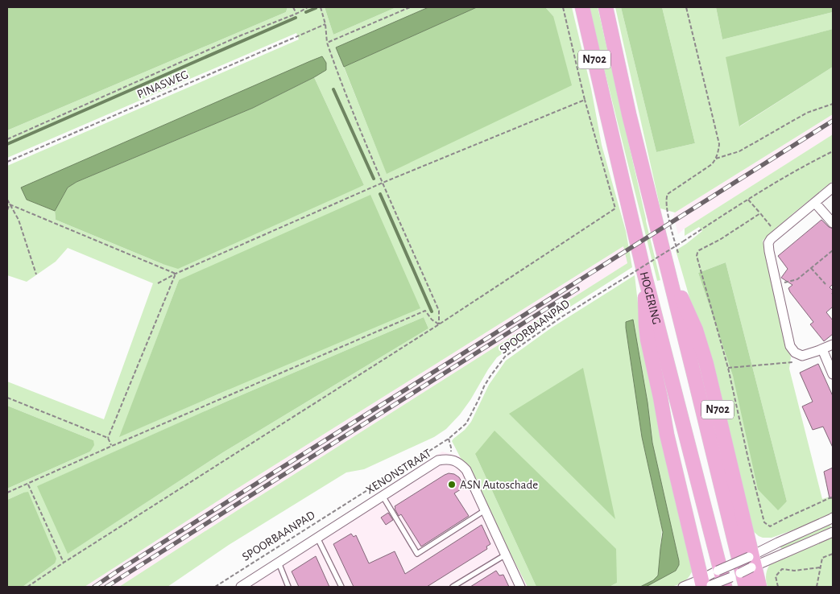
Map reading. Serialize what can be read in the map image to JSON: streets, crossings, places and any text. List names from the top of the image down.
{
  "streets": {
    "highway": ["N702", "HOGERING"],
    "street": ["XENONSTRAAT"],
    "path": ["PINASWEG", "SPOORBAANPAD"]
  },
  "crossings": [
    ["N702", "HOGERING"]
  ],
  "places": ["ASN Autoschade"]
}
